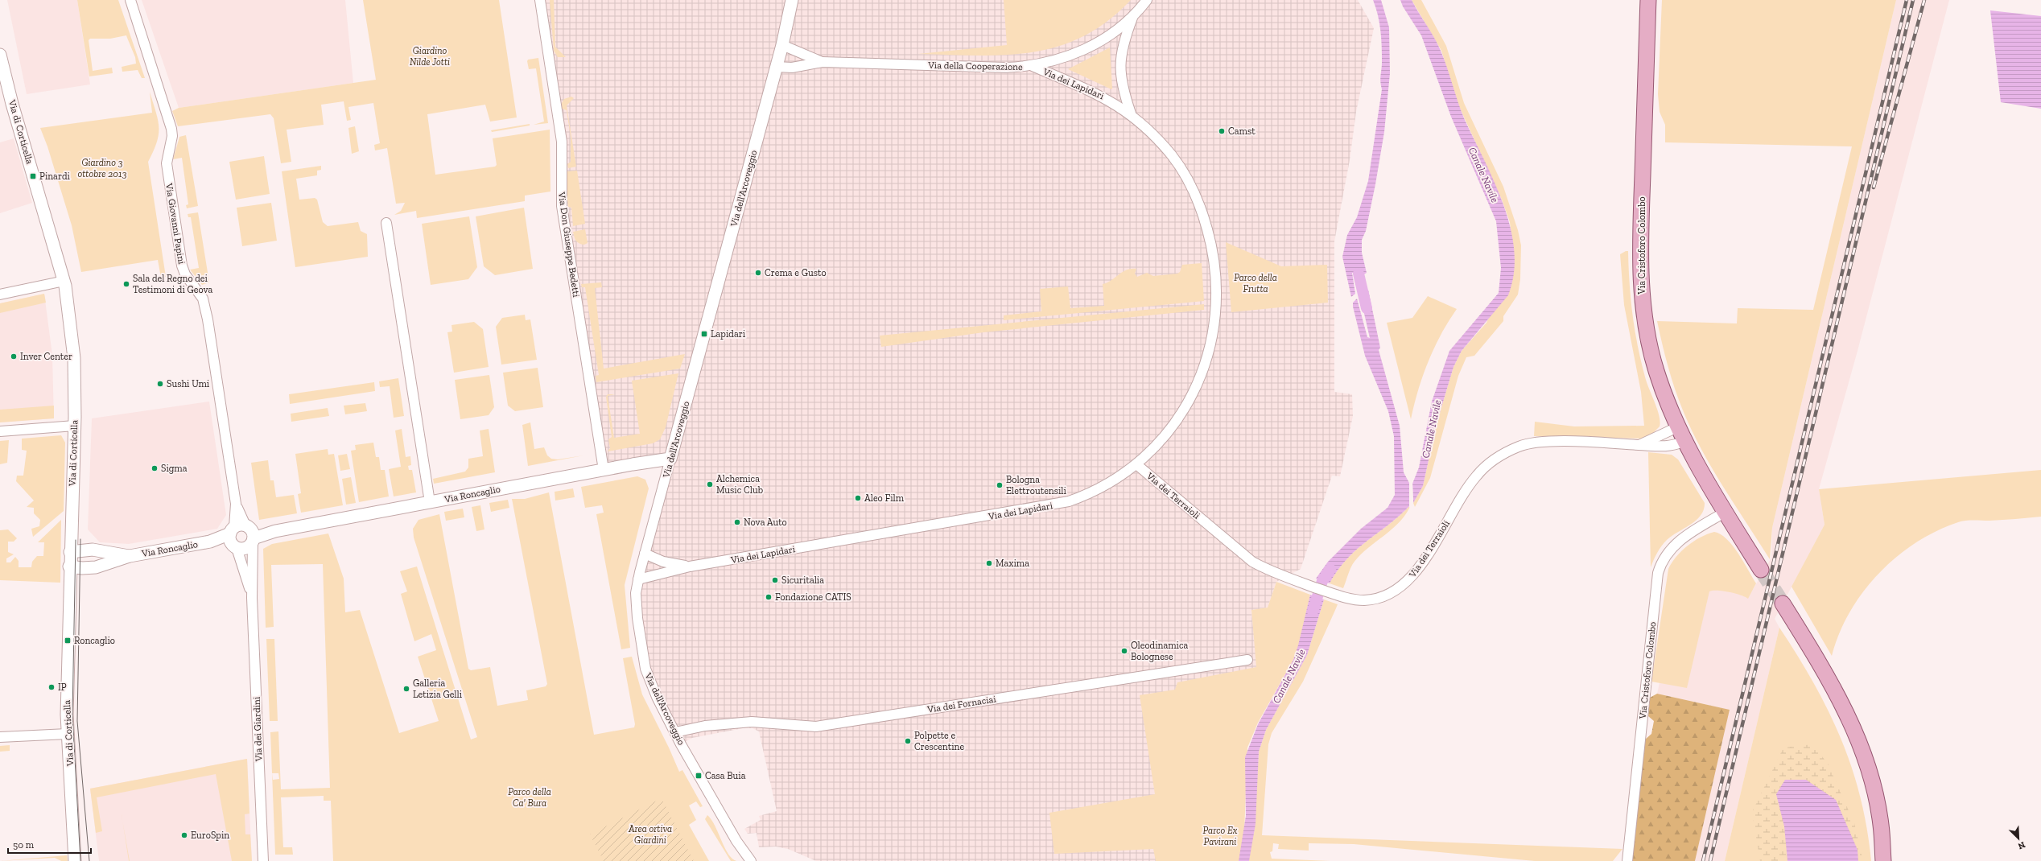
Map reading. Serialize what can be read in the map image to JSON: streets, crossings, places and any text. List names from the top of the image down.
{
  "streets": {
    "main road": ["Via Cristoforo Colombo"],
    "street": [
      "Via della Cooperazione",
      "Via dei Lapidari",
      "Via di Corticella",
      "Via dell'Arcoveggio",
      "Via Giovanni Papini",
      "Via Don Giuseppe Bedetti",
      "Via Roncaglio",
      "Via dei Terraioli",
      "Via dei Fornaciai",
      "Via dei Giardini"
    ]
  },
  "crossings": [
    ["Via della Cooperazione", "Via dei Lapidari"],
    ["Via della Cooperazione", "Via dell'Arcoveggio"],
    ["Via dei Lapidari", "Via dell'Arcoveggio"],
    ["Via dei Lapidari", "Via dei Terraioli"],
    ["Via di Corticella", "Via Roncaglio"],
    ["Via dell'Arcoveggio", "Via Roncaglio"],
    ["Via dell'Arcoveggio", "Via dei Fornaciai"],
    ["Via Giovanni Papini", "Via Roncaglio"],
    ["Via Giovanni Papini", "Via dei Giardini"],
    ["Via Don Giuseppe Bedetti", "Via Roncaglio"],
    ["Via Cristoforo Colombo", "Via dei Terraioli"],
    ["Via Roncaglio", "Via dei Giardini"]
  ],
  "water": ["Canale Navile"],
  "parks": [
    "Giardino Nilde Jotti",
    "Giardino 3 ottobre 2013",
    "Parco della Frutta",
    "Parco della Ca' Bura",
    "Area ortiva Giardini",
    "Parco Ex Pavirani"
  ],
  "places": {
    "other": [
      "Camst",
      "Crema e Gusto",
      "Sala del Regno dei Testimoni di Geova",
      "Inver Center",
      "Sushi Umi",
      "Sigma",
      "Alchemica Music Club",
      "Bologna Elettroutensili",
      "Aleo Film",
      "Nova Auto",
      "Maxima",
      "Sicuritalia",
      "Fondazione CATIS",
      "Oleodinamica Bolognese",
      "IP",
      "Galleria Letizia Gelli",
      "Polpette e Crescentine",
      "EuroSpin"
    ],
    "transit": [
      "Pinardi",
      "Lapidari",
      "Roncaglio",
      "Casa Buia"
    ]
  },
  "scale_bar": "50 m",
  "north": "bottom right"
}
